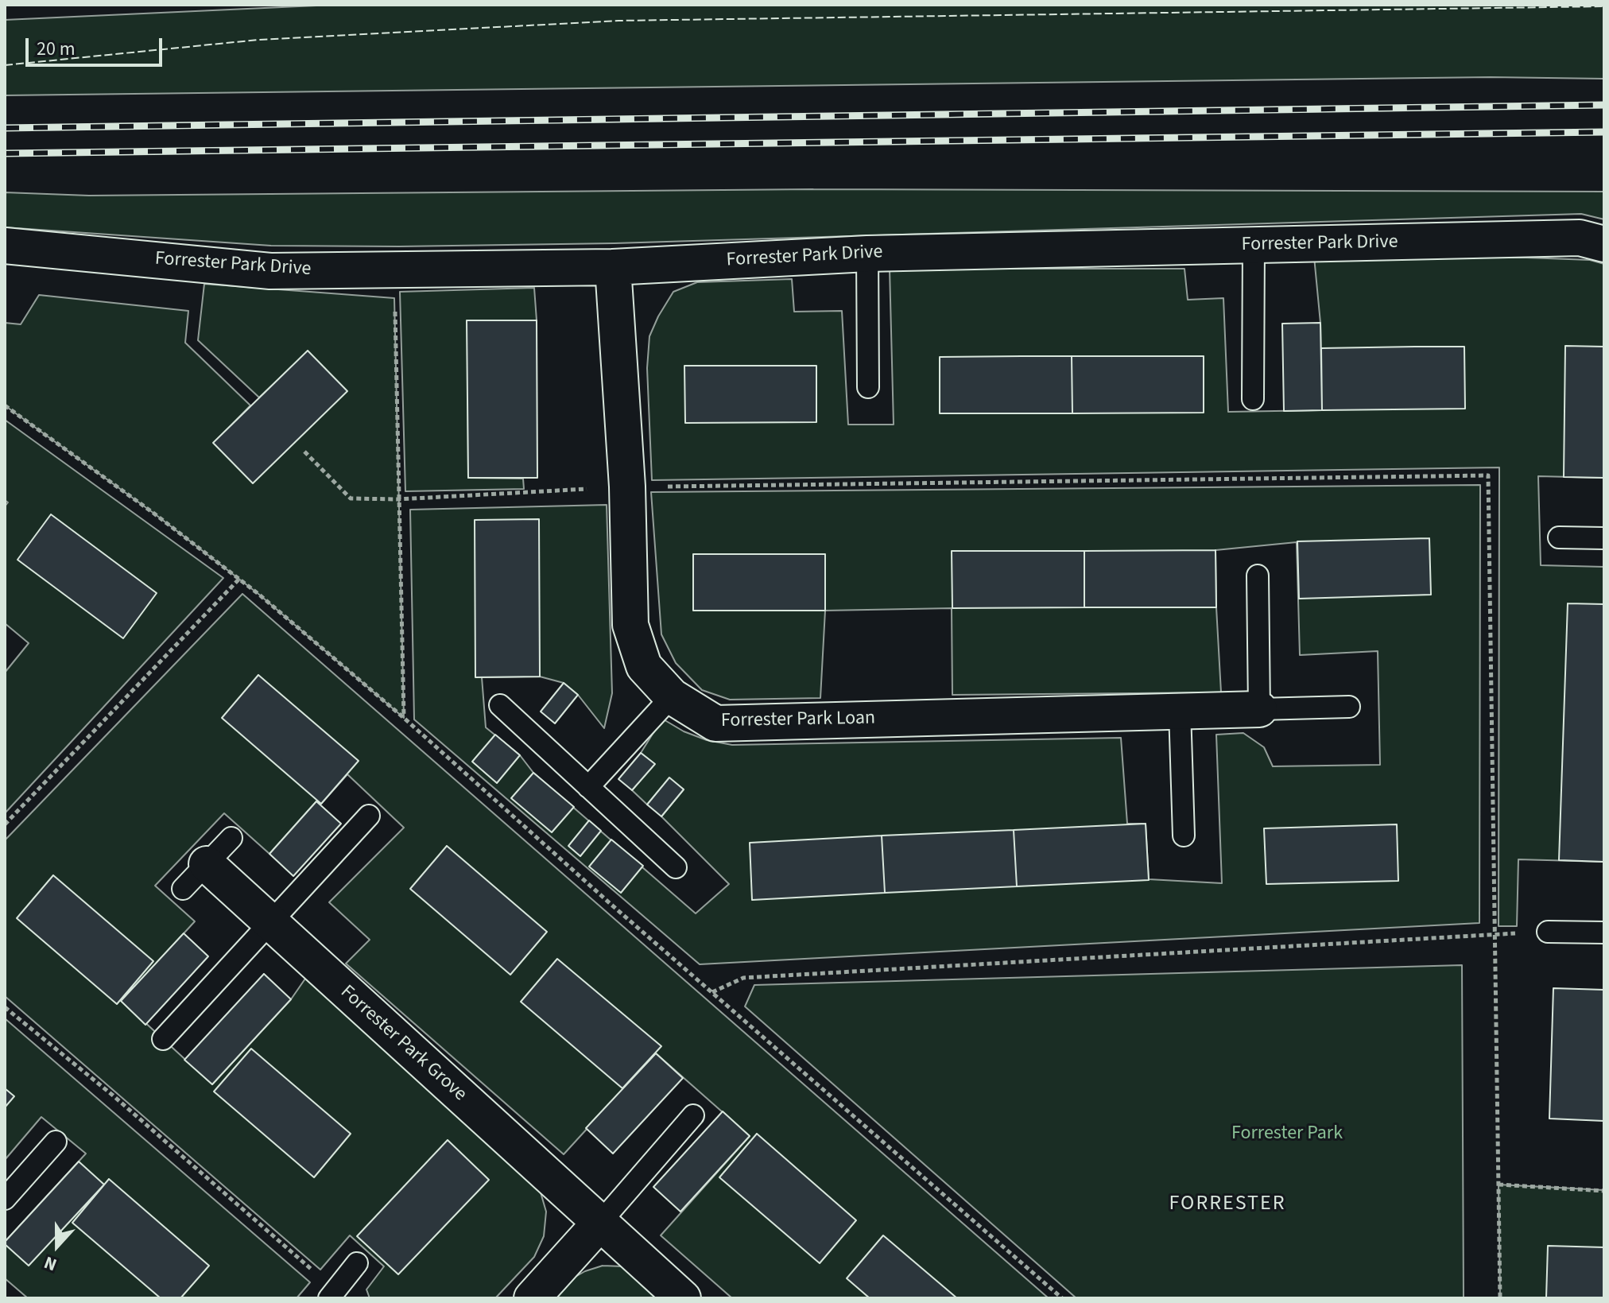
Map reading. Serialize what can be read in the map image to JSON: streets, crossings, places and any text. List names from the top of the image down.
{
  "streets": {
    "street": ["Forrester Park Drive", "Forrester Park Loan", "Forrester Park Grove"]
  },
  "crossings": [
    ["Forrester Park Drive", "Forrester Park Loan"]
  ],
  "districts": ["FORRESTER"],
  "parks": ["Forrester Park"],
  "scale_bar": "20 m",
  "north": "bottom"
}
